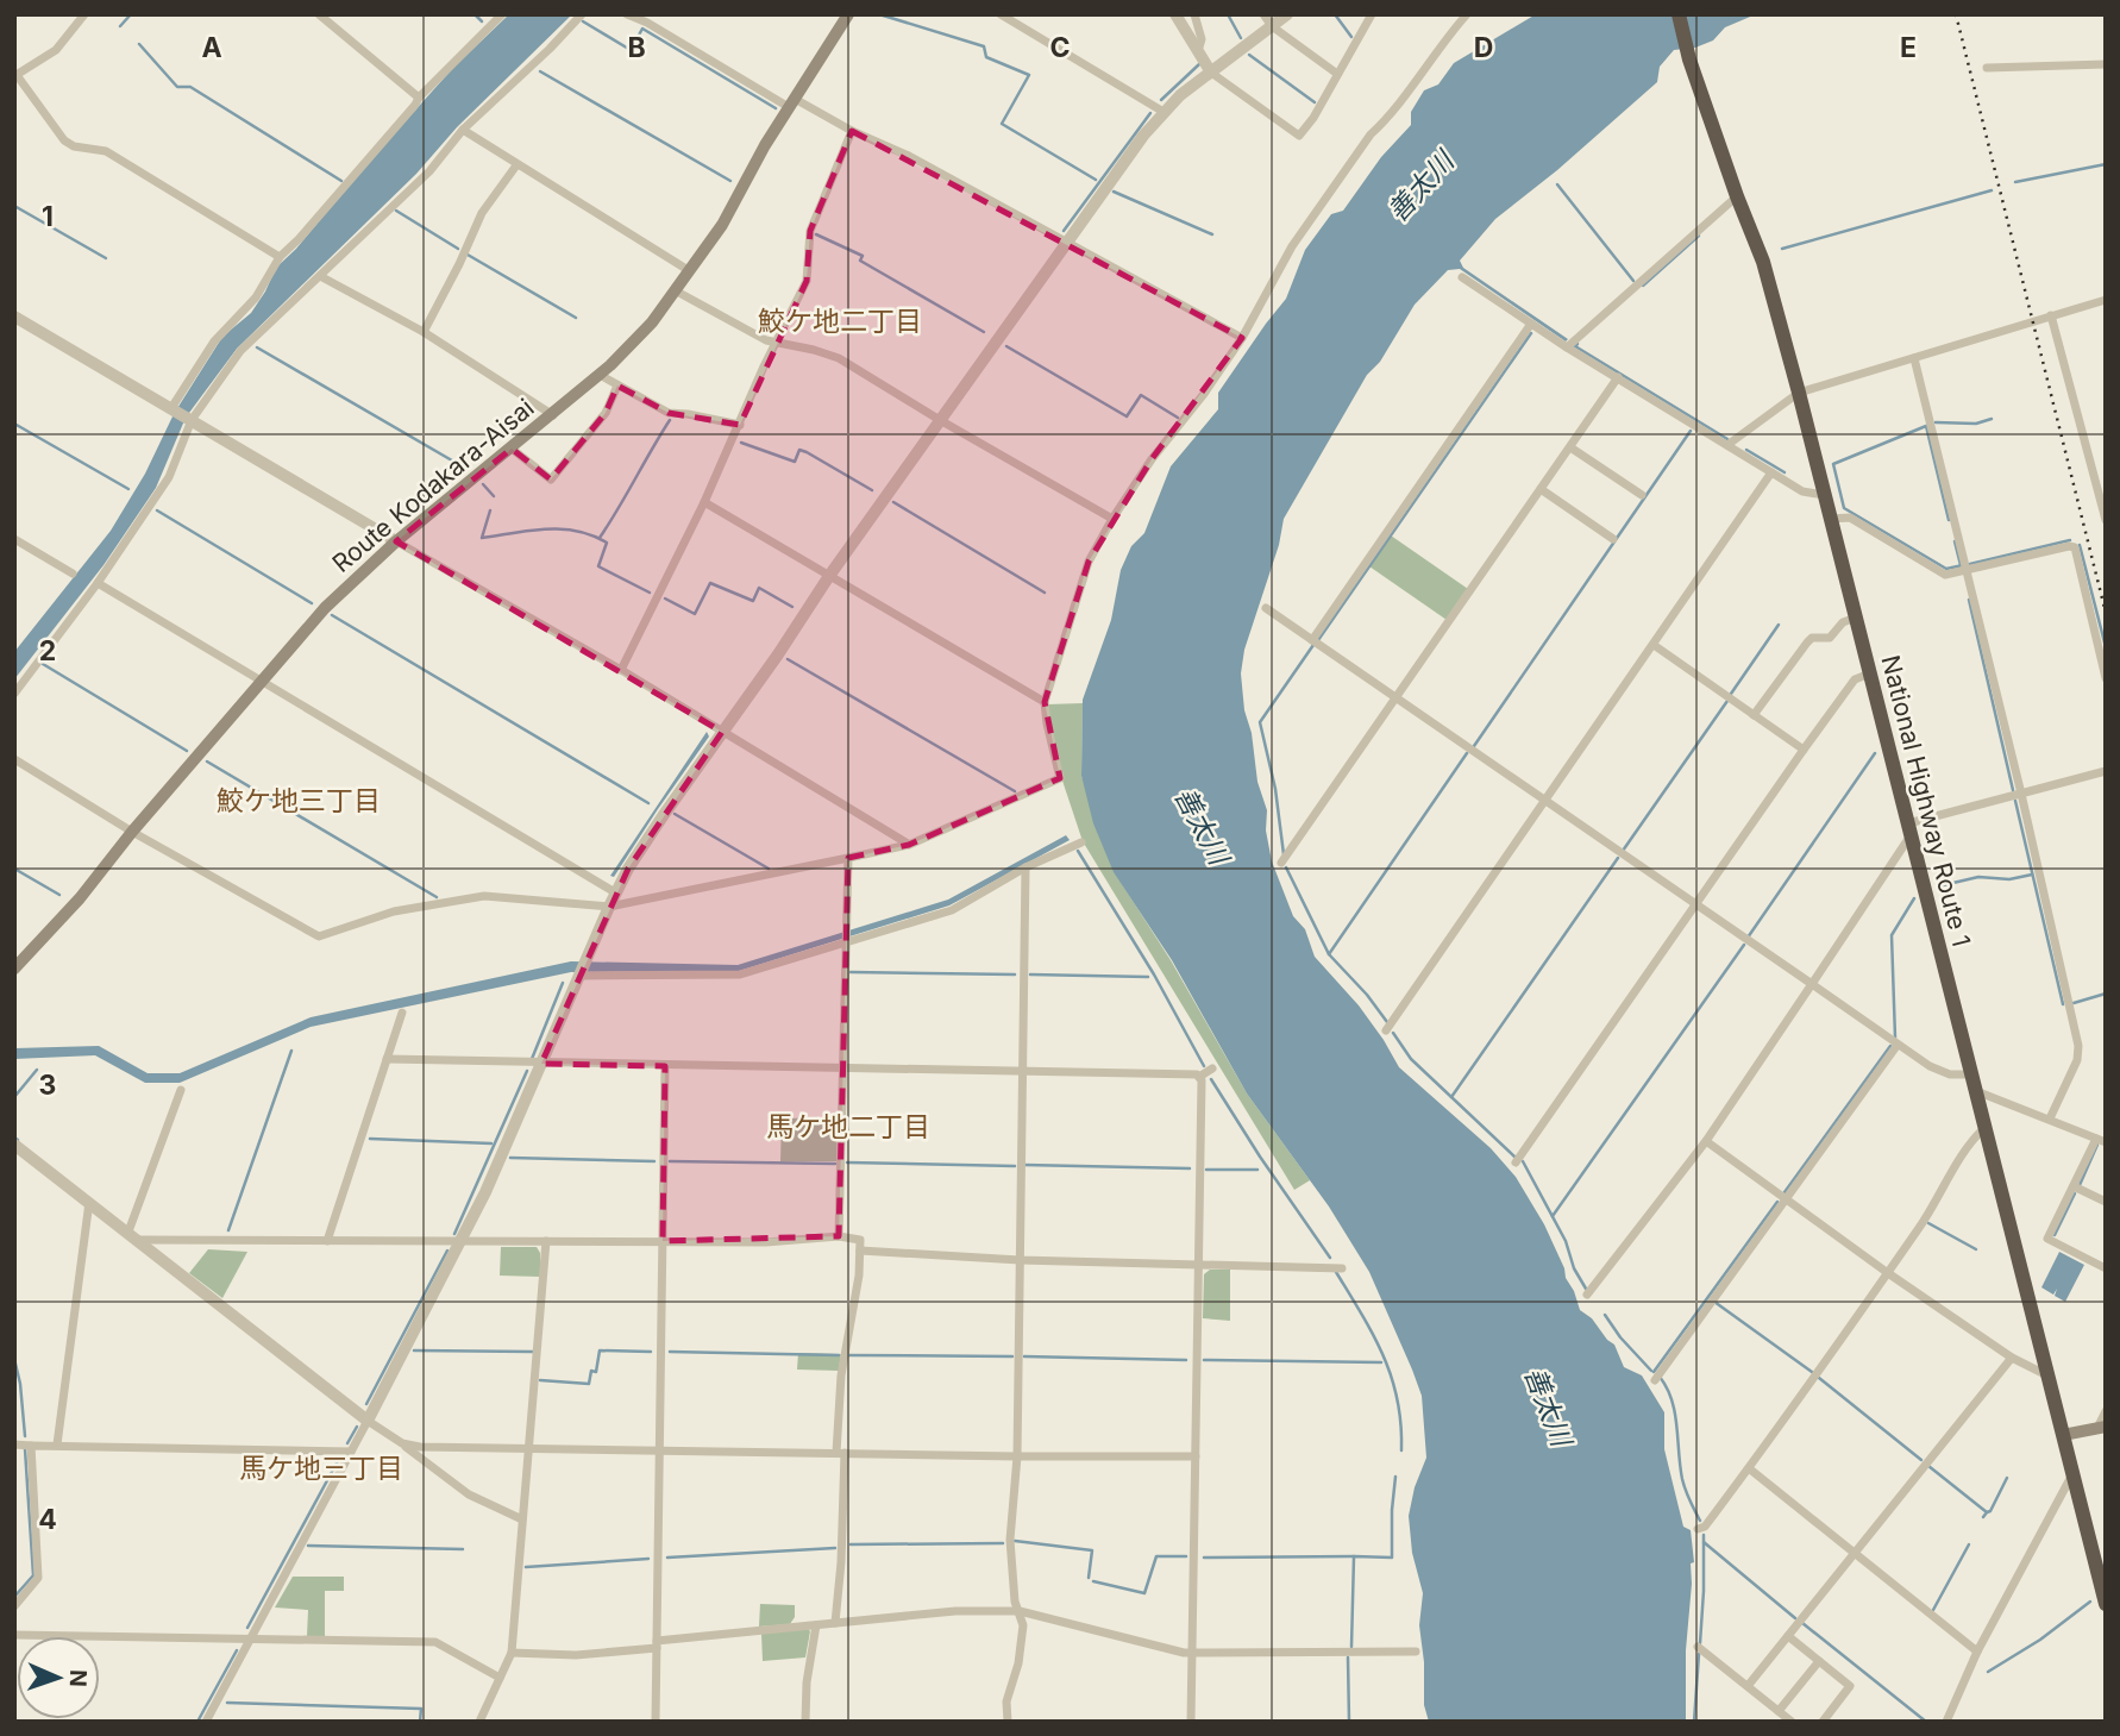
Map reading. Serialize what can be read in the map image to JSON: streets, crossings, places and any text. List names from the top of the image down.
{
  "streets": {
    "highway": ["National Highway Route 1"],
    "main road": ["Route Kodakara-Aisai"]
  },
  "districts": [
    "鮫ケ地二丁目",
    "鮫ケ地三丁目",
    "馬ケ地二丁目",
    "馬ケ地三丁目"
  ],
  "water": ["善太川"],
  "north": "right",
  "grid": {
    "columns": [
      "A",
      "B",
      "C",
      "D",
      "E"
    ],
    "rows": [
      "1",
      "2",
      "3",
      "4"
    ]
  }
}
